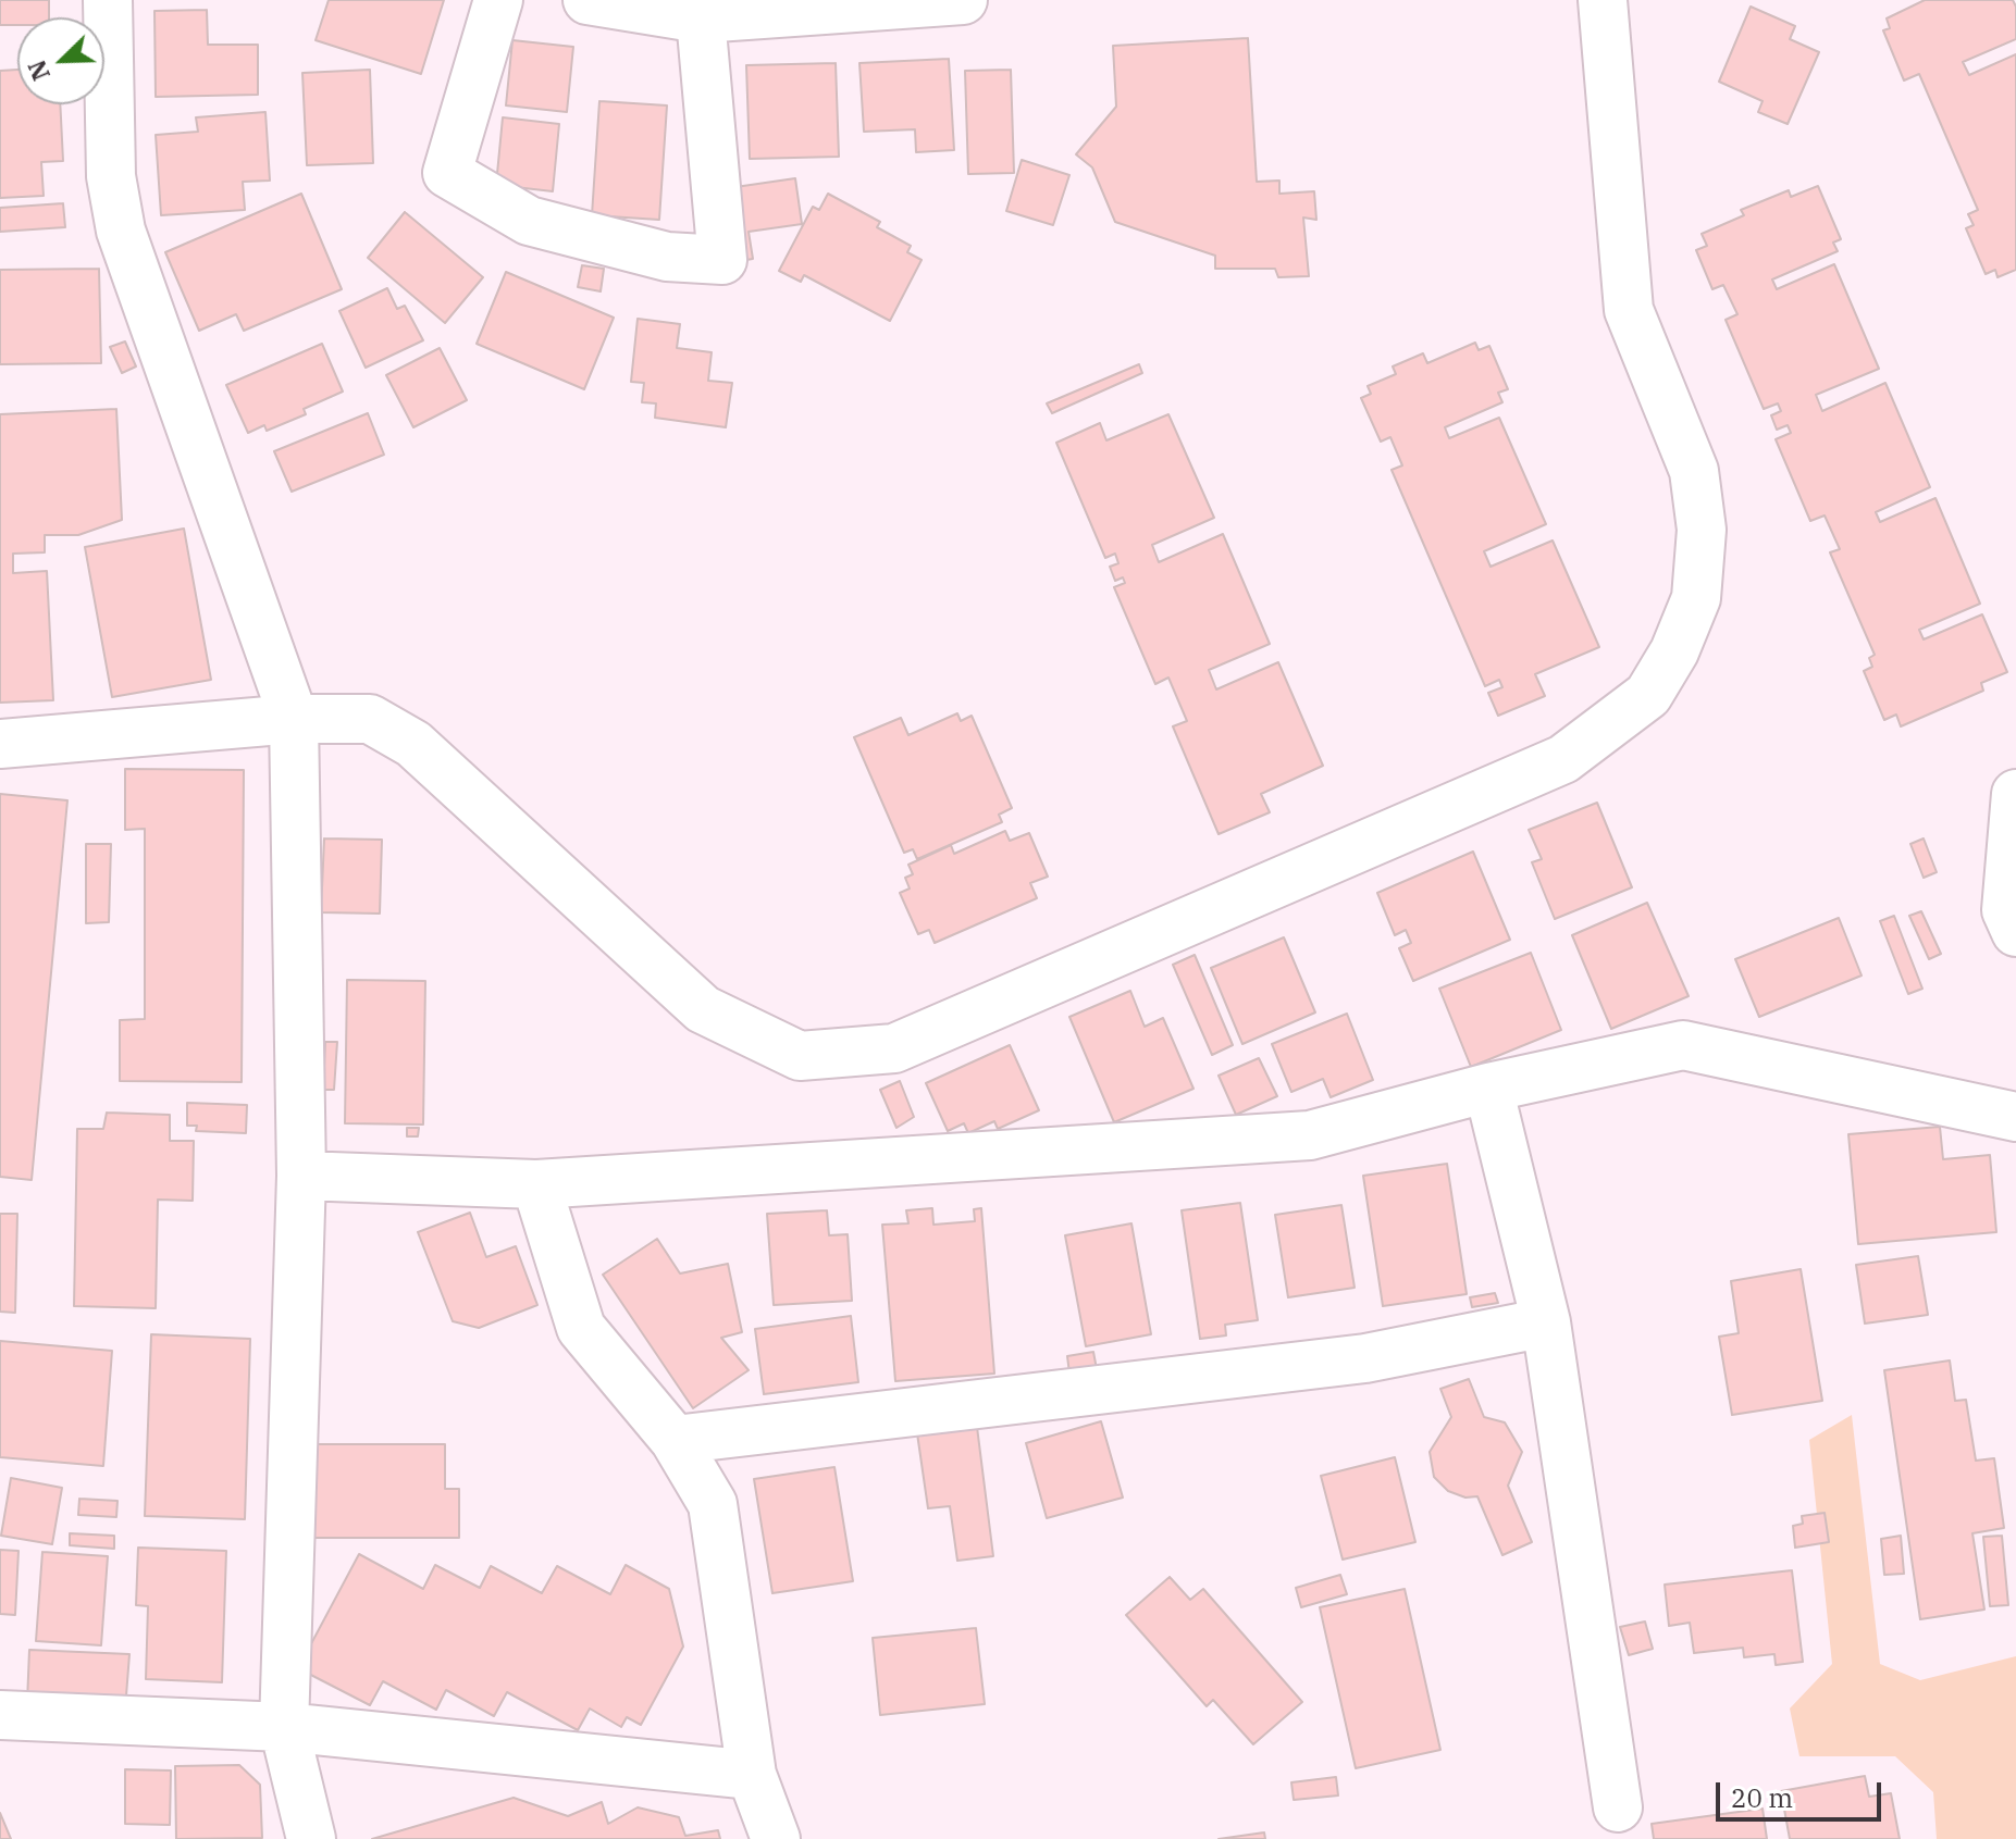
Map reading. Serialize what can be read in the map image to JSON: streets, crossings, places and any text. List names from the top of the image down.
{
  "scale_bar": "20 m",
  "north": "bottom left"
}
